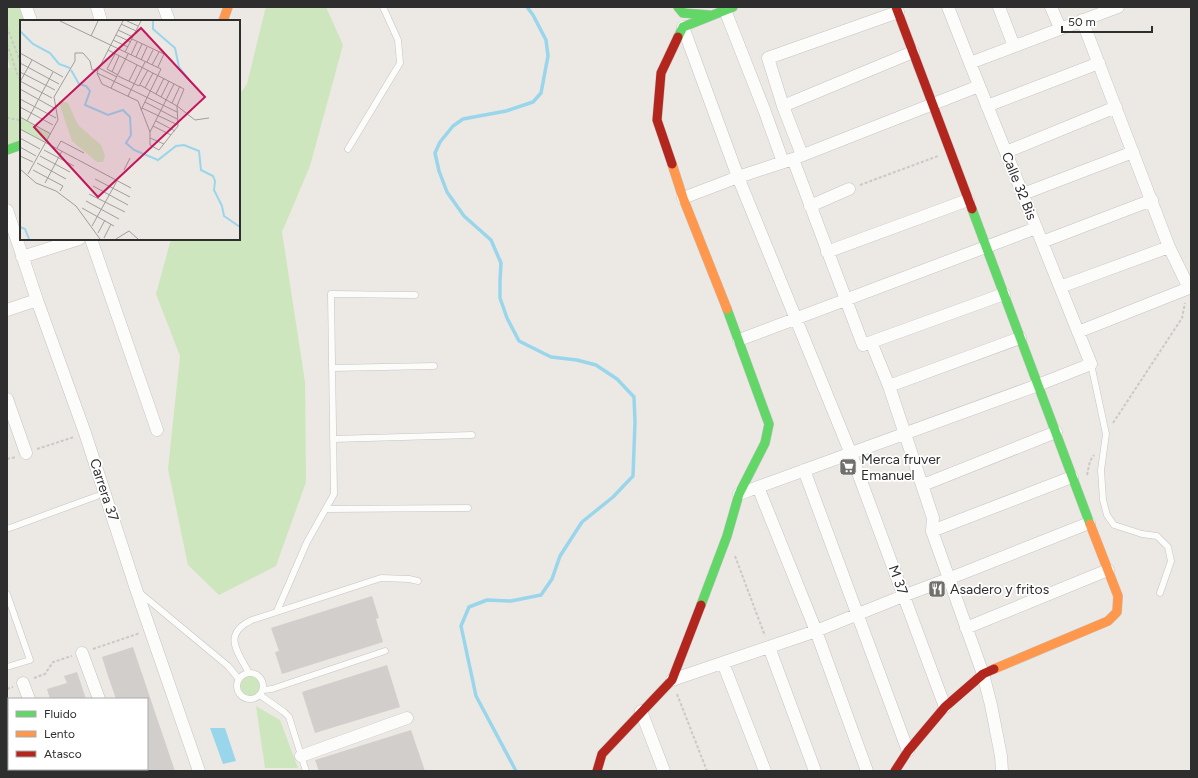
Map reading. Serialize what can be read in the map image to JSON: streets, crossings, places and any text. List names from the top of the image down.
{
  "streets": {
    "street": ["Calle 32 Bis", "Carrera 37", "M 37"]
  },
  "places": {
    "supermarket": ["Merca fruver Emanuel"],
    "restaurant": ["Asadero y fritos"]
  },
  "legend": ["Fluido", "Lento", "Atasco"],
  "scale_bar": "50 m"
}
